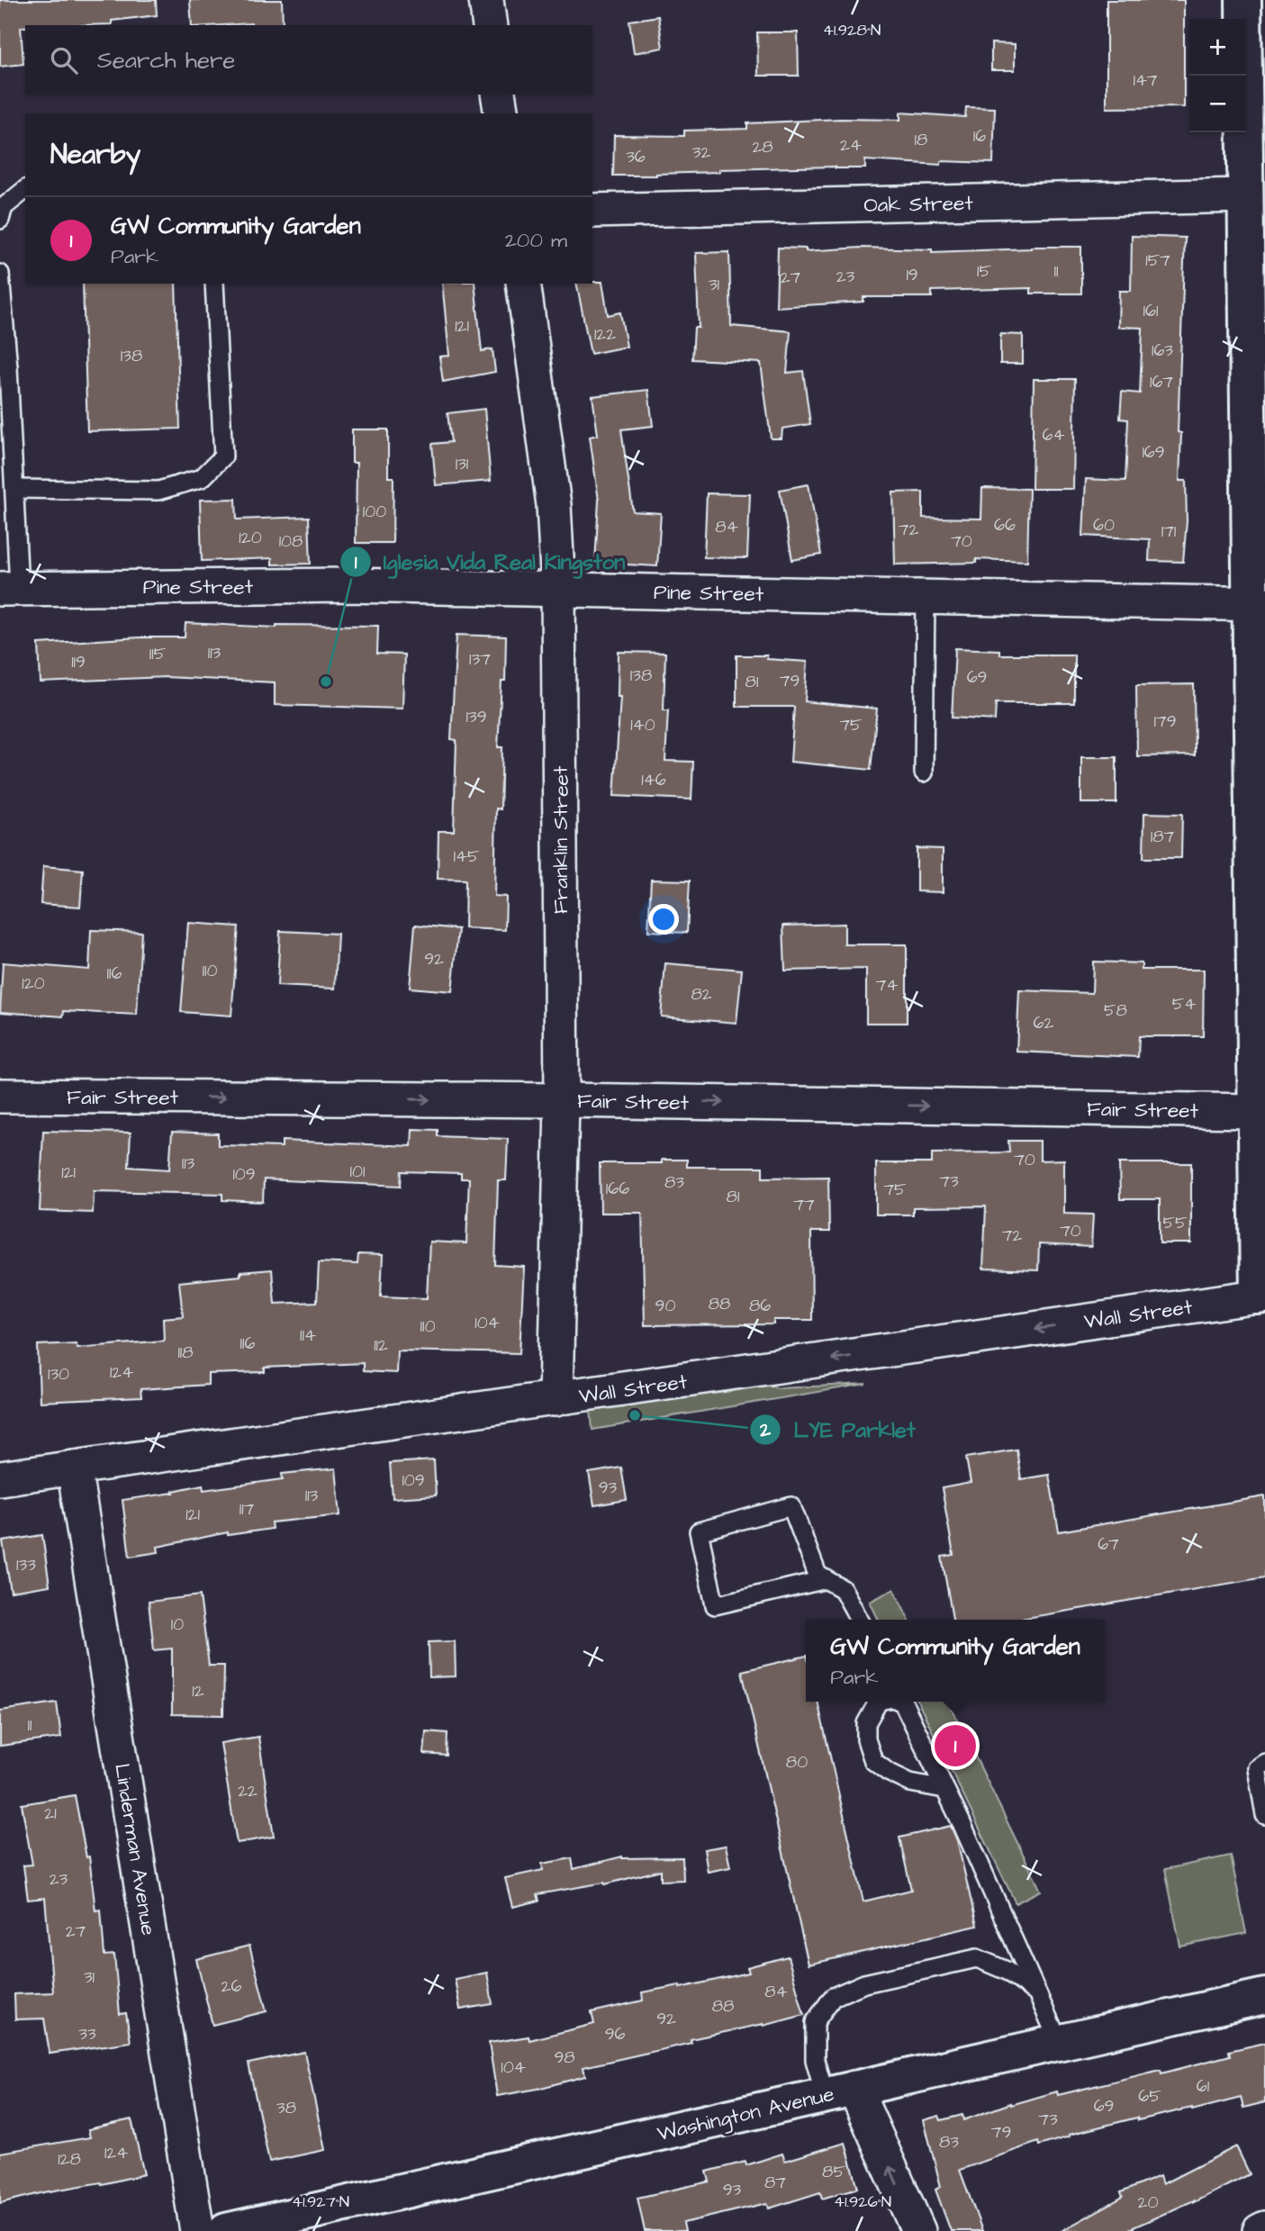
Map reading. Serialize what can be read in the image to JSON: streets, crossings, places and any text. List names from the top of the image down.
{
  "streets": {
    "main road": ["Washington Avenue"],
    "street": [
      "Oak Street",
      "Pine Street",
      "Franklin Street",
      "Fair Street",
      "Wall Street",
      "Linderman Avenue"
    ]
  },
  "crossings": [
    ["Pine Street", "Franklin Street"],
    ["Franklin Street", "Fair Street"],
    ["Franklin Street", "Wall Street"],
    ["Wall Street", "Linderman Avenue"]
  ],
  "one_way": ["Fair Street", "Wall Street"],
  "places": ["Iglesia Vida Real Kingston", "LYE Parklet"],
  "house_numbers": [
    "147",
    "16",
    "18",
    "24",
    "28",
    "32",
    "36",
    "157",
    "15",
    "11",
    "19",
    "23",
    "27",
    "31",
    "161",
    "121",
    "122",
    "163",
    "138",
    "167",
    "64",
    "169",
    "131",
    "100",
    "66",
    "60",
    "84",
    "72",
    "171",
    "120",
    "108",
    "70",
    "113",
    "115",
    "137",
    "119",
    "138",
    "69",
    "79",
    "81",
    "139",
    "179",
    "140",
    "75",
    "146",
    "187",
    "145",
    "92",
    "110",
    "116",
    "120",
    "74",
    "82",
    "54",
    "58",
    "62",
    "70",
    "113",
    "101",
    "121",
    "109",
    "73",
    "83",
    "166",
    "75",
    "81",
    "77",
    "55",
    "70",
    "72",
    "88",
    "90",
    "86",
    "104",
    "110",
    "114",
    "116",
    "112",
    "118",
    "124",
    "130",
    "109",
    "93",
    "113",
    "117",
    "121",
    "67",
    "133",
    "10",
    "12",
    "11",
    "80",
    "22",
    "21",
    "23",
    "27",
    "31",
    "26",
    "84",
    "88",
    "92",
    "33",
    "96",
    "98",
    "104",
    "61",
    "65",
    "69",
    "38",
    "73",
    "79",
    "83",
    "124",
    "128",
    "85",
    "87",
    "93",
    "20"
  ],
  "page": {
    "map_buttons": ["+", "−"],
    "search": "Search here",
    "heading": "Nearby",
    "list": [
      {
        "mark": "1",
        "name": "GW Community Garden",
        "note": "Park",
        "value": "200 m"
      }
    ],
    "popup": ["GW Community Garden", "Park"],
    "pins": "1"
  },
  "coordinates": ["41.928°N", "41.927°N", "41.926°N"]
}
